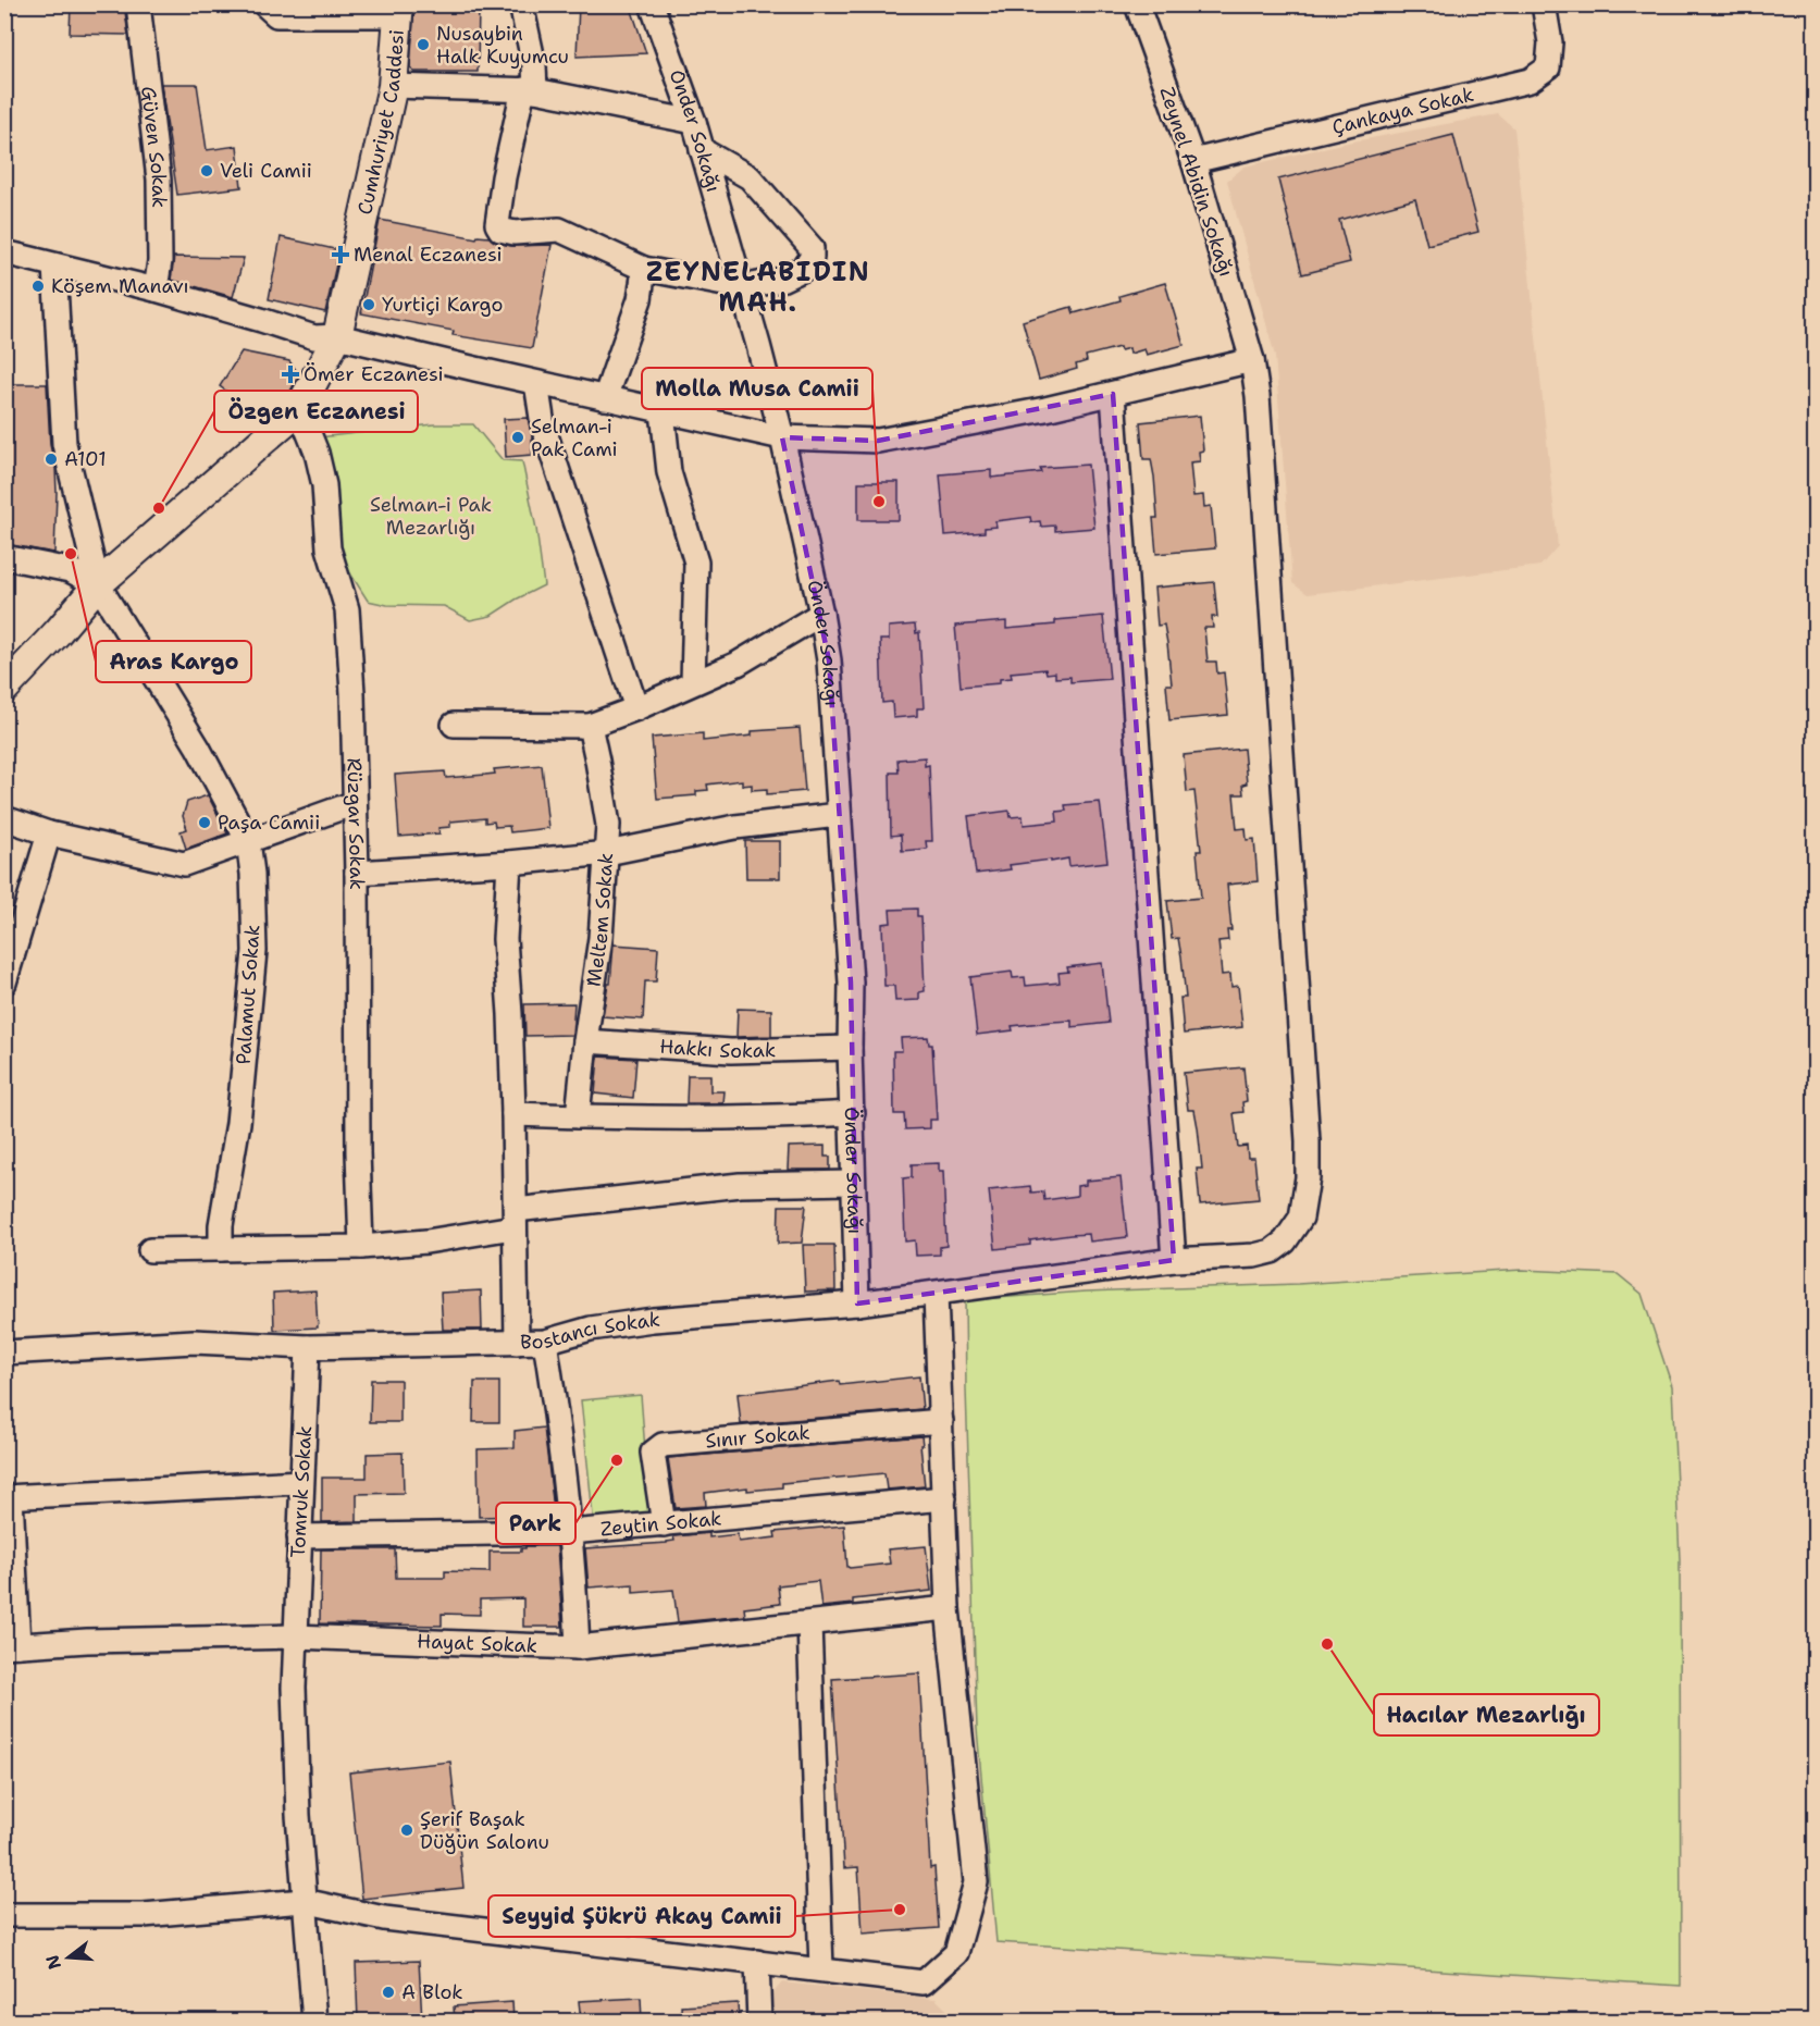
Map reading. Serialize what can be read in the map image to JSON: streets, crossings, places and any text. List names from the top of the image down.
{
  "streets": {
    "main road": ["Cumhuriyet Caddesi"],
    "street": [
      "Çankaya Sokak",
      "Önder Sokağı",
      "Güven Sokak",
      "Zeynel Abidin Sokağı",
      "Rüzgar Sokak",
      "Meltem Sokak",
      "Palamut Sokak",
      "Hakkı Sokak",
      "Bostancı Sokak",
      "Sınır Sokak",
      "Tomruk Sokak",
      "Zeytin Sokak",
      "Hayat Sokak"
    ]
  },
  "crossings": [
    ["Çankaya Sokak", "Zeynel Abidin Sokağı"],
    ["Cumhuriyet Caddesi", "Rüzgar Sokak"],
    ["Cumhuriyet Caddesi", "Palamut Sokak"],
    ["Önder Sokağı", "Hakkı Sokak"],
    ["Önder Sokağı", "Bostancı Sokak"],
    ["Zeynel Abidin Sokağı", "Bostancı Sokak"],
    ["Meltem Sokak", "Hakkı Sokak"],
    ["Bostancı Sokak", "Tomruk Sokak"],
    ["Sınır Sokak", "Zeytin Sokak"],
    ["Tomruk Sokak", "Zeytin Sokak"],
    ["Tomruk Sokak", "Hayat Sokak"]
  ],
  "districts": ["ZEYNELABIDIN MAH."],
  "parks": ["Selman-i Pak Mezarlığı"],
  "places": {
    "other": [
      "Nusaybin Halk Kuyumcu",
      "Veli Camii",
      "Köşem Manavı",
      "Yurtiçi Kargo",
      "Selman-i Pak Cami",
      "A101",
      "Molla Musa Camii",
      "Özgen Eczanesi",
      "Aras Kargo",
      "Paşa Camii",
      "Park",
      "Hacılar Mezarlığı",
      "Şerif Başak Düğün Salonu",
      "Seyyid Şükrü Akay Camii",
      "A Blok"
    ],
    "health": ["Menal Eczanesi", "Ömer Eczanesi"]
  },
  "north": "left"
}
